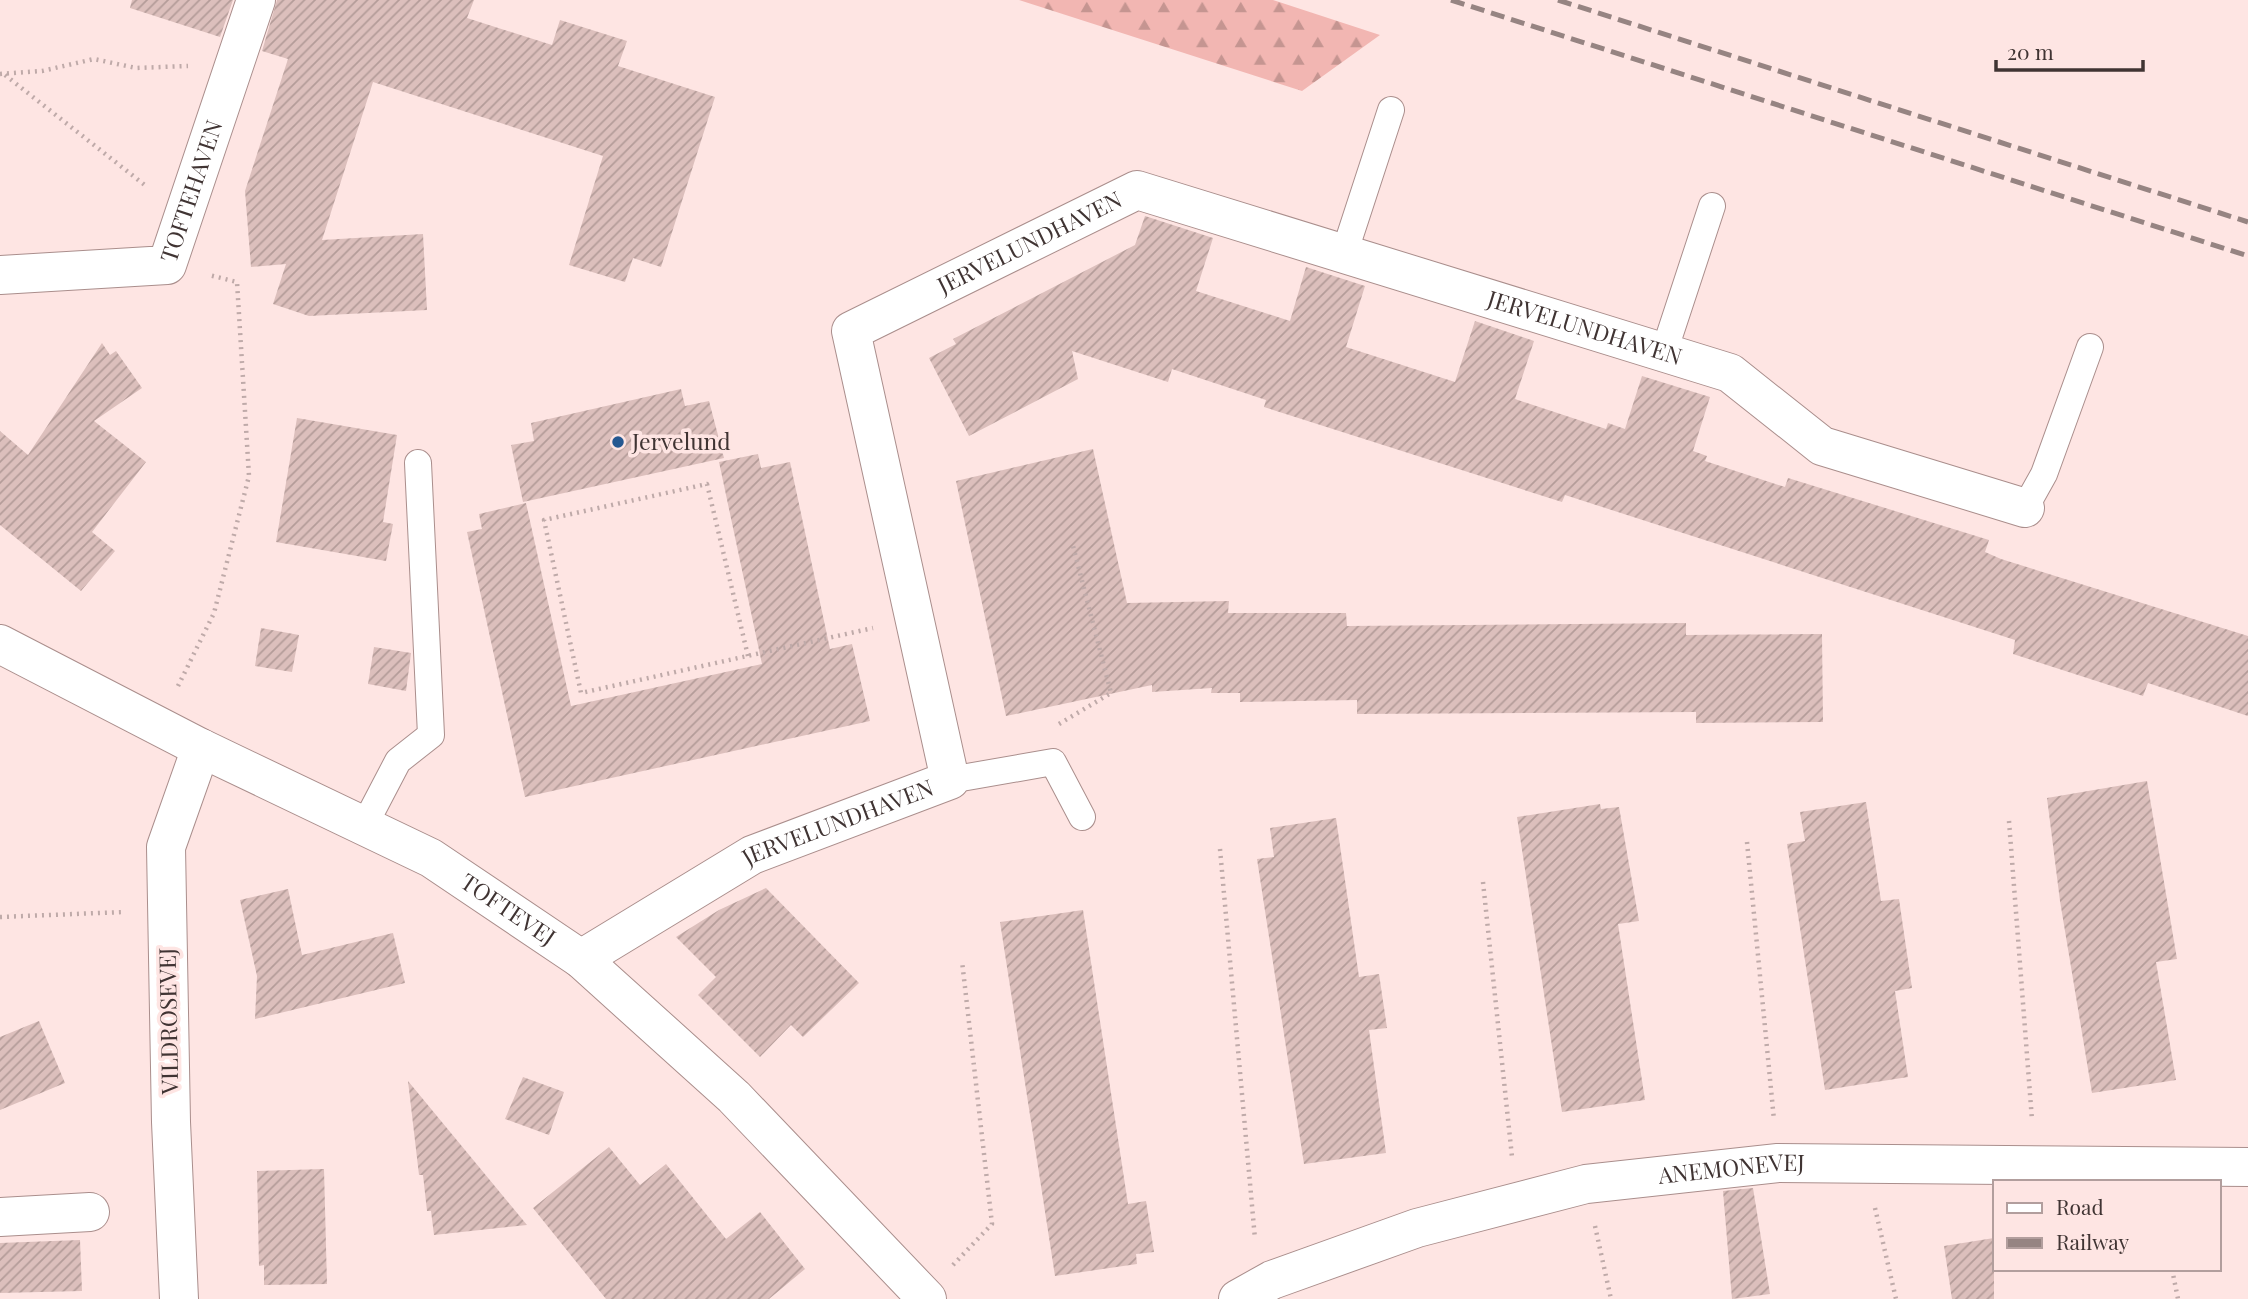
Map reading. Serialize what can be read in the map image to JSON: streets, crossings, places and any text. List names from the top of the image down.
{
  "streets": {
    "street": [
      "TOFTEHAVEN",
      "JERVELUNDHAVEN",
      "TOFTEVEJ",
      "VILDROSEVEJ",
      "ANEMONEVEJ"
    ]
  },
  "crossings": [
    ["JERVELUNDHAVEN", "TOFTEVEJ"],
    ["TOFTEVEJ", "VILDROSEVEJ"]
  ],
  "places": ["Jervelund"],
  "legend": ["Road", "Railway"],
  "scale_bar": "20 m"
}
